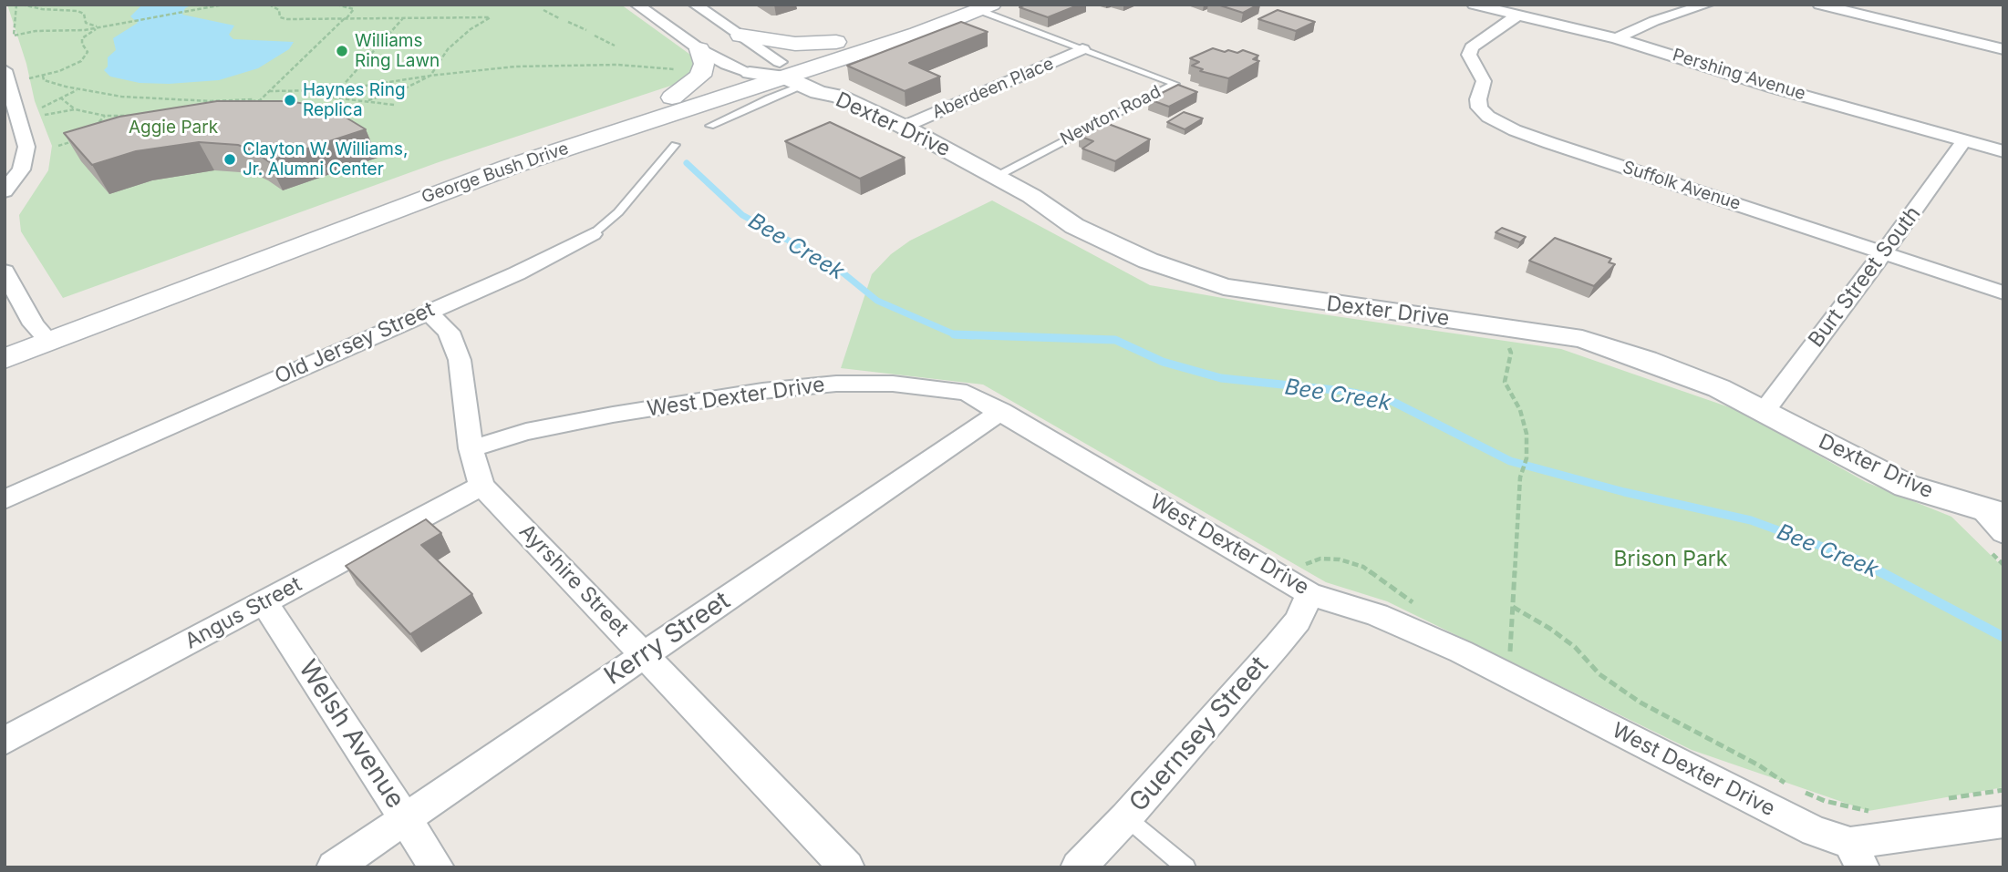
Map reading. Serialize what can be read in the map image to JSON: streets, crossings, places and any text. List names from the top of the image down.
{
  "streets": {
    "main road": ["George Bush Drive"],
    "street": [
      "Pershing Avenue",
      "Aberdeen Place",
      "Dexter Drive",
      "Suffolk Avenue",
      "Burt Street South",
      "Old Jersey Street",
      "West Dexter Drive",
      "Ayrshire Street",
      "Angus Street",
      "Kerry Street",
      "Welsh Avenue",
      "Guernsey Street"
    ],
    "lane": ["Newton Road"]
  },
  "crossings": [
    ["Pershing Avenue", "Suffolk Avenue"],
    ["Pershing Avenue", "Burt Street South"],
    ["Aberdeen Place", "Newton Road"],
    ["Aberdeen Place", "Dexter Drive"],
    ["Newton Road", "Dexter Drive"],
    ["Newton Road", "George Bush Drive"],
    ["Dexter Drive", "George Bush Drive"],
    ["Dexter Drive", "Burt Street South"],
    ["Suffolk Avenue", "Burt Street South"],
    ["Old Jersey Street", "Ayrshire Street"],
    ["West Dexter Drive", "Ayrshire Street"],
    ["West Dexter Drive", "Kerry Street"],
    ["West Dexter Drive", "Guernsey Street"],
    ["Ayrshire Street", "Angus Street"],
    ["Ayrshire Street", "Kerry Street"],
    ["Angus Street", "Welsh Avenue"],
    ["Kerry Street", "Welsh Avenue"]
  ],
  "water": ["Bee Creek"],
  "parks": ["Aggie Park", "Brison Park"],
  "places": ["Williams Ring Lawn", "Haynes Ring Replica", "Clayton W. Williams, Jr. Alumni Center"]
}
